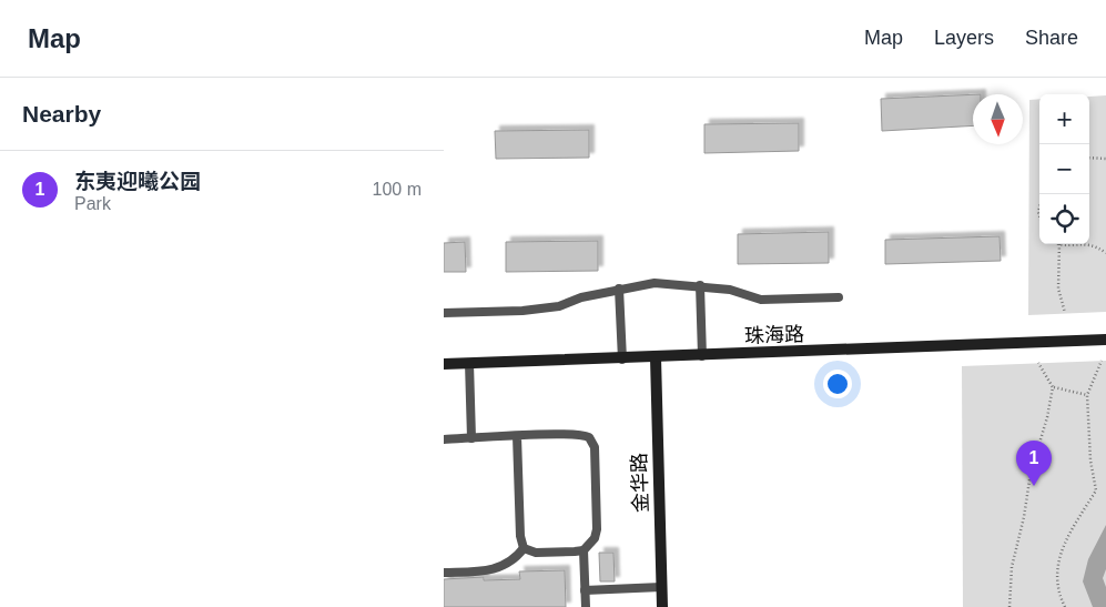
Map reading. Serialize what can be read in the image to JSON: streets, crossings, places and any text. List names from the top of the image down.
{
  "streets": {
    "main road": ["珠海路", "金华路"]
  },
  "crossings": [
    ["珠海路", "金华路"]
  ],
  "north": "bottom",
  "page": {
    "header": "Map",
    "nav": ["Map", "Layers", "Share"],
    "heading": "Nearby",
    "map_buttons": ["+", "−"],
    "list": [
      {
        "mark": "1",
        "name": "东夷迎曦公园",
        "note": "Park",
        "value": "100 m"
      }
    ],
    "pins": "1"
  }
}
